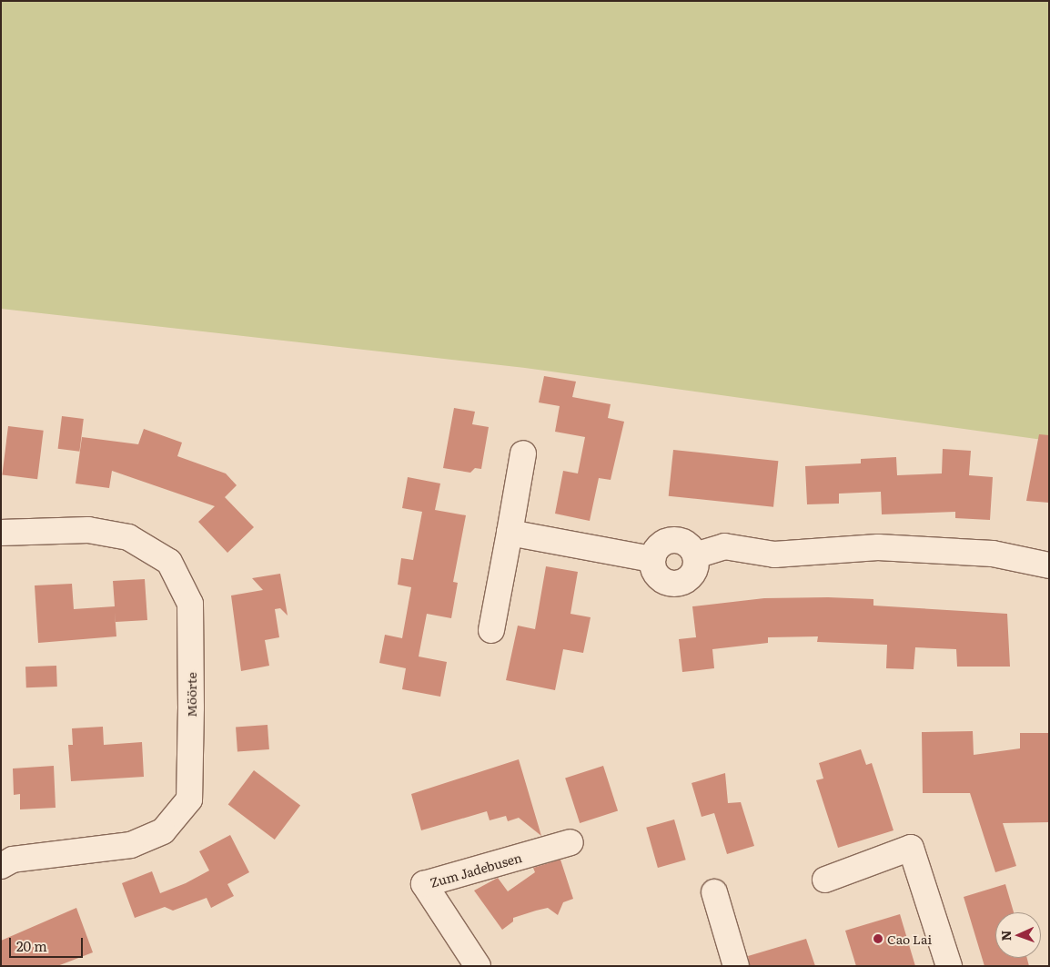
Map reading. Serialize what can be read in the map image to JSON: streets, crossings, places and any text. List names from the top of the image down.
{
  "streets": {
    "street": ["Möörte", "Zum Jadebusen"]
  },
  "places": ["Cao Lai"],
  "scale_bar": "20 m",
  "north": "left"
}
